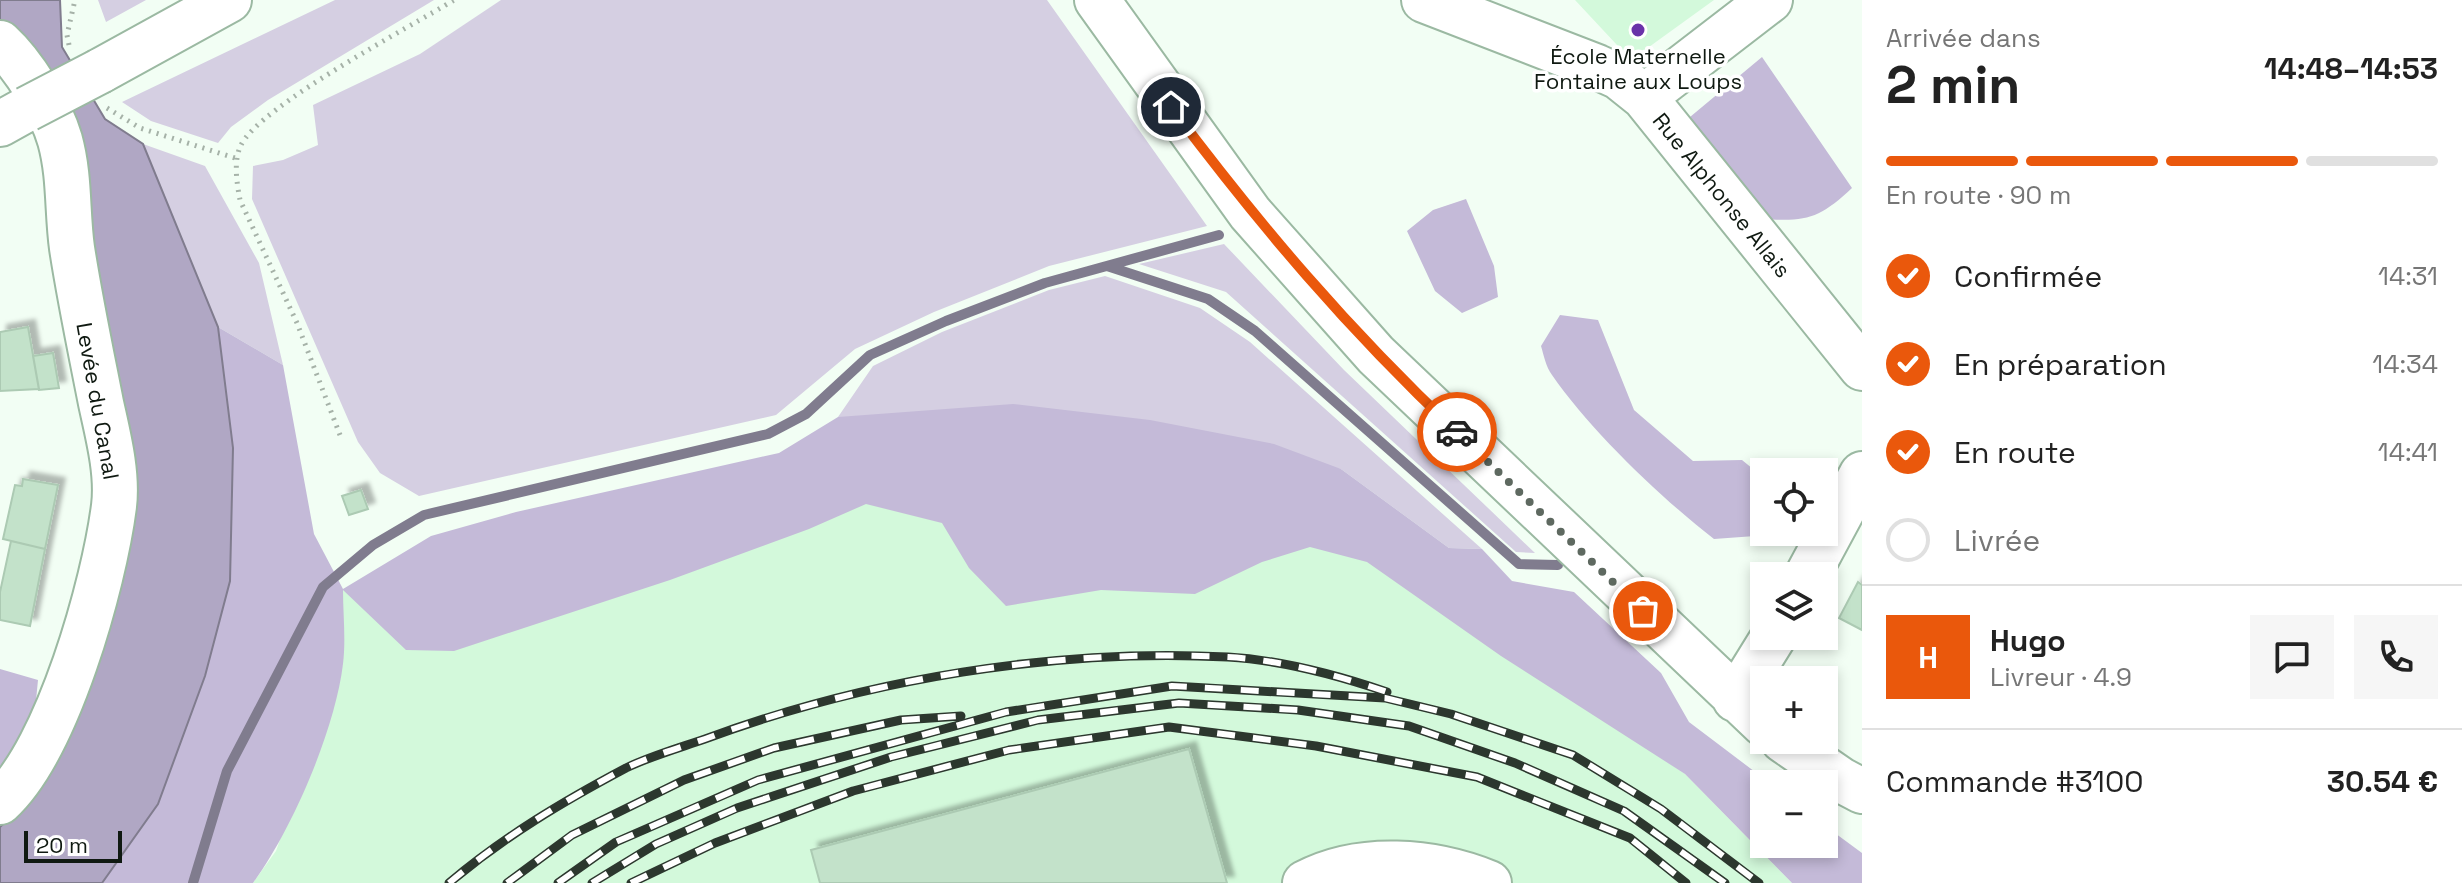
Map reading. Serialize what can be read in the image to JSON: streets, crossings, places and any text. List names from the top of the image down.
{
  "streets": {
    "street": ["Rue Alphonse Allais", "Levée du Canal"]
  },
  "places": ["École Maternelle Fontaine aux Loups"],
  "scale_bar": "20 m",
  "page": {
    "heading": ["2 min", "Arrivée dans", "14:48–14:53"],
    "panel": [
      "Hugo",
      "Livreur · 4.9",
      "Commande #3100",
      "30.54 €"
    ],
    "bar": "En route · 90 m",
    "list": [
      ["Confirmée", "14:31"],
      ["En préparation", "14:34"],
      ["En route", "14:41"],
      "Livrée"
    ],
    "map_buttons": ["+", "−"],
    "round": "H",
    "scale": "20 m"
  }
}
